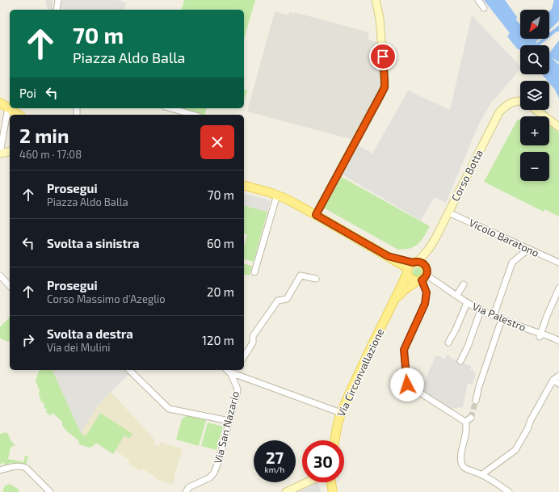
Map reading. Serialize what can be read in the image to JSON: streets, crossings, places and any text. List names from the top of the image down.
{
  "streets": {
    "main road": ["Corso Botta", "Via Circonvallazione"],
    "street": ["Vicolo Baratono", "Via Palestro", "Via San Nazario"]
  },
  "crossings": [
    ["Corso Botta", "Vicolo Baratono"],
    ["Corso Botta", "Via Palestro"]
  ],
  "north": "bottom left",
  "page": {
    "map_buttons": ["+", "−"],
    "turn": ["70 m", "Piazza Aldo Balla"],
    "then": "Poi",
    "heading": ["2 min", "460 m · 17:08"],
    "list": [
      {
        "name": "Prosegui",
        "note": "Piazza Aldo Balla",
        "value": "70 m"
      },
      {
        "name": "Svolta a sinistra",
        "value": "60 m"
      },
      {
        "name": "Prosegui",
        "note": "Corso Massimo d'Azeglio",
        "value": "20 m"
      },
      {
        "name": "Svolta a destra",
        "note": "Via dei Mulini",
        "value": "120 m"
      }
    ],
    "speed": "27 km/h",
    "limit": "30"
  }
}
